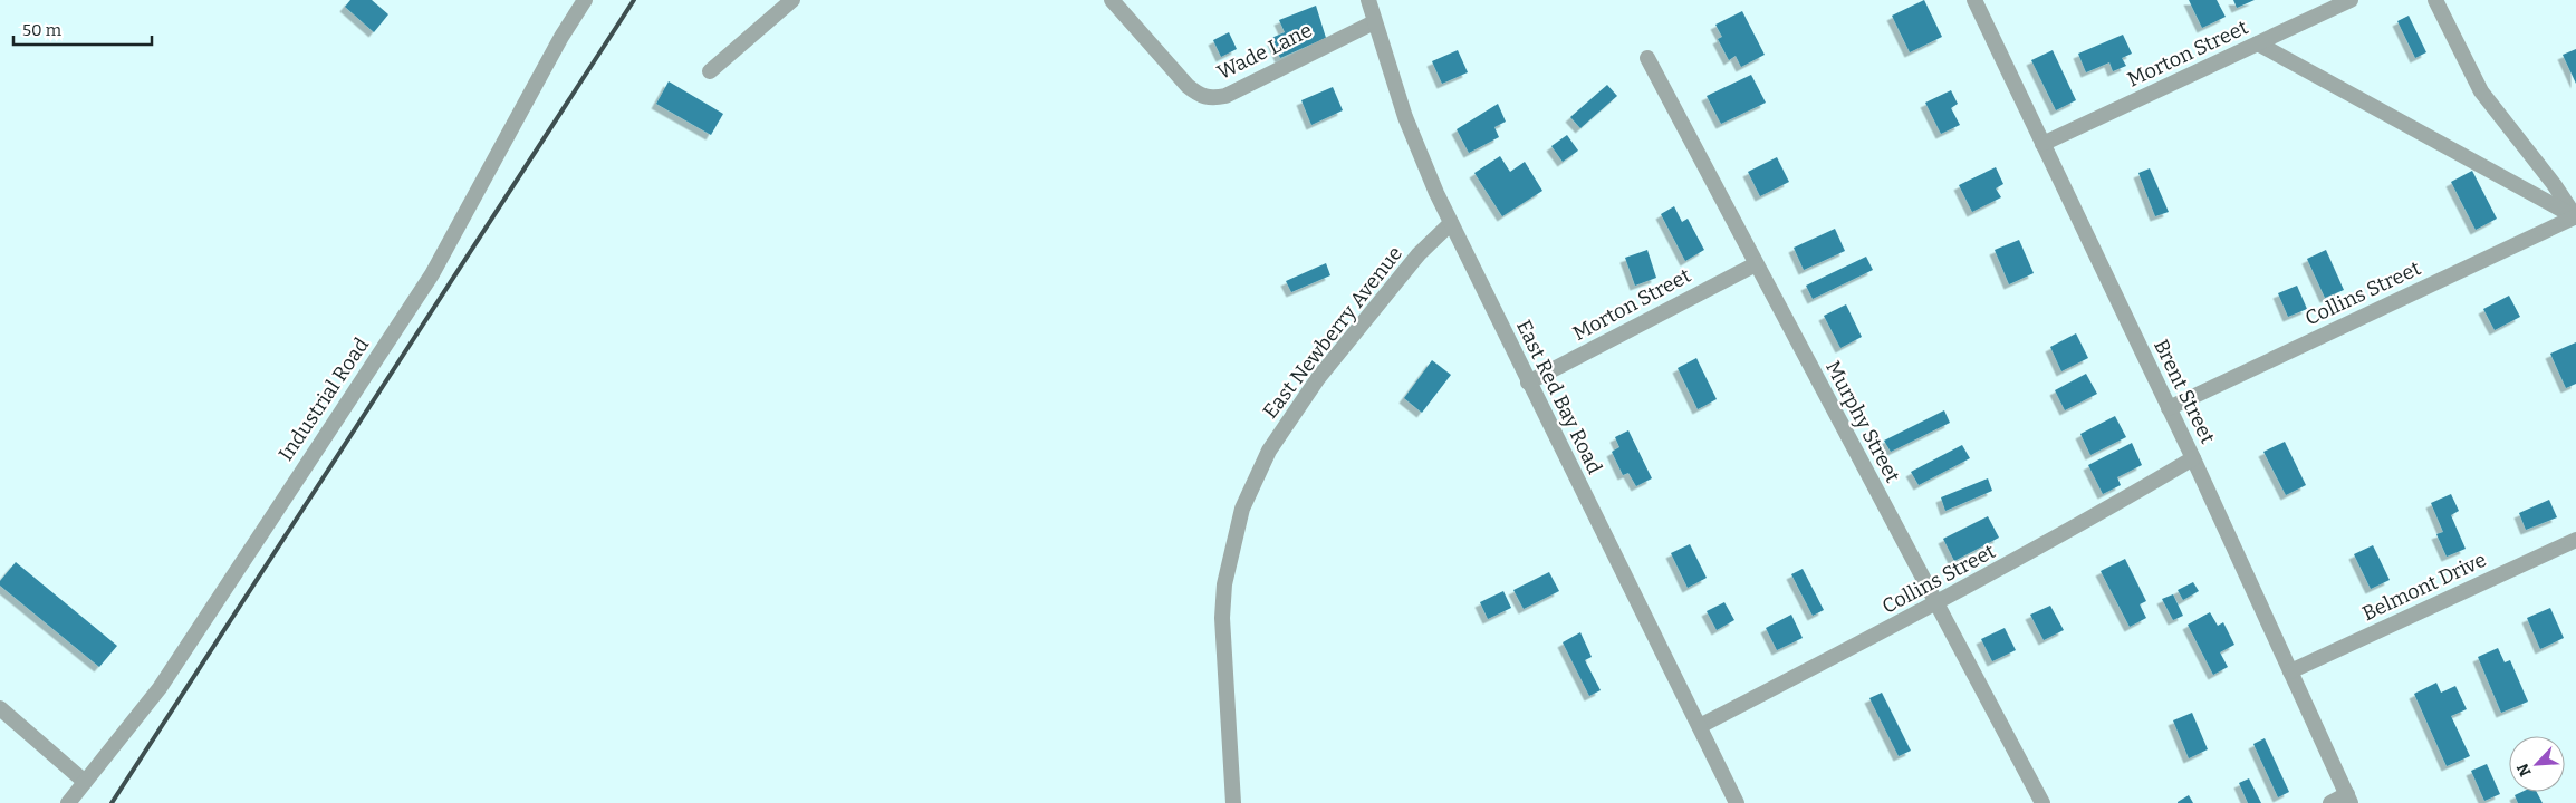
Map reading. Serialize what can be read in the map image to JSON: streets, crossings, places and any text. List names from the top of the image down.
{
  "streets": {
    "street": [
      "Wade Lane",
      "Morton Street",
      "Collins Street",
      "East Newberry Avenue",
      "Brent Street",
      "East Red Bay Road",
      "Industrial Road",
      "Murphy Street",
      "Belmont Drive"
    ]
  },
  "crossings": [
    ["Wade Lane", "East Red Bay Road"],
    ["Morton Street", "Brent Street"],
    ["Morton Street", "East Red Bay Road"],
    ["Morton Street", "Murphy Street"],
    ["Collins Street", "Brent Street"],
    ["Collins Street", "East Red Bay Road"],
    ["Collins Street", "Murphy Street"],
    ["East Newberry Avenue", "East Red Bay Road"],
    ["Brent Street", "Belmont Drive"]
  ],
  "scale_bar": "50 m",
  "north": "bottom left"
}
